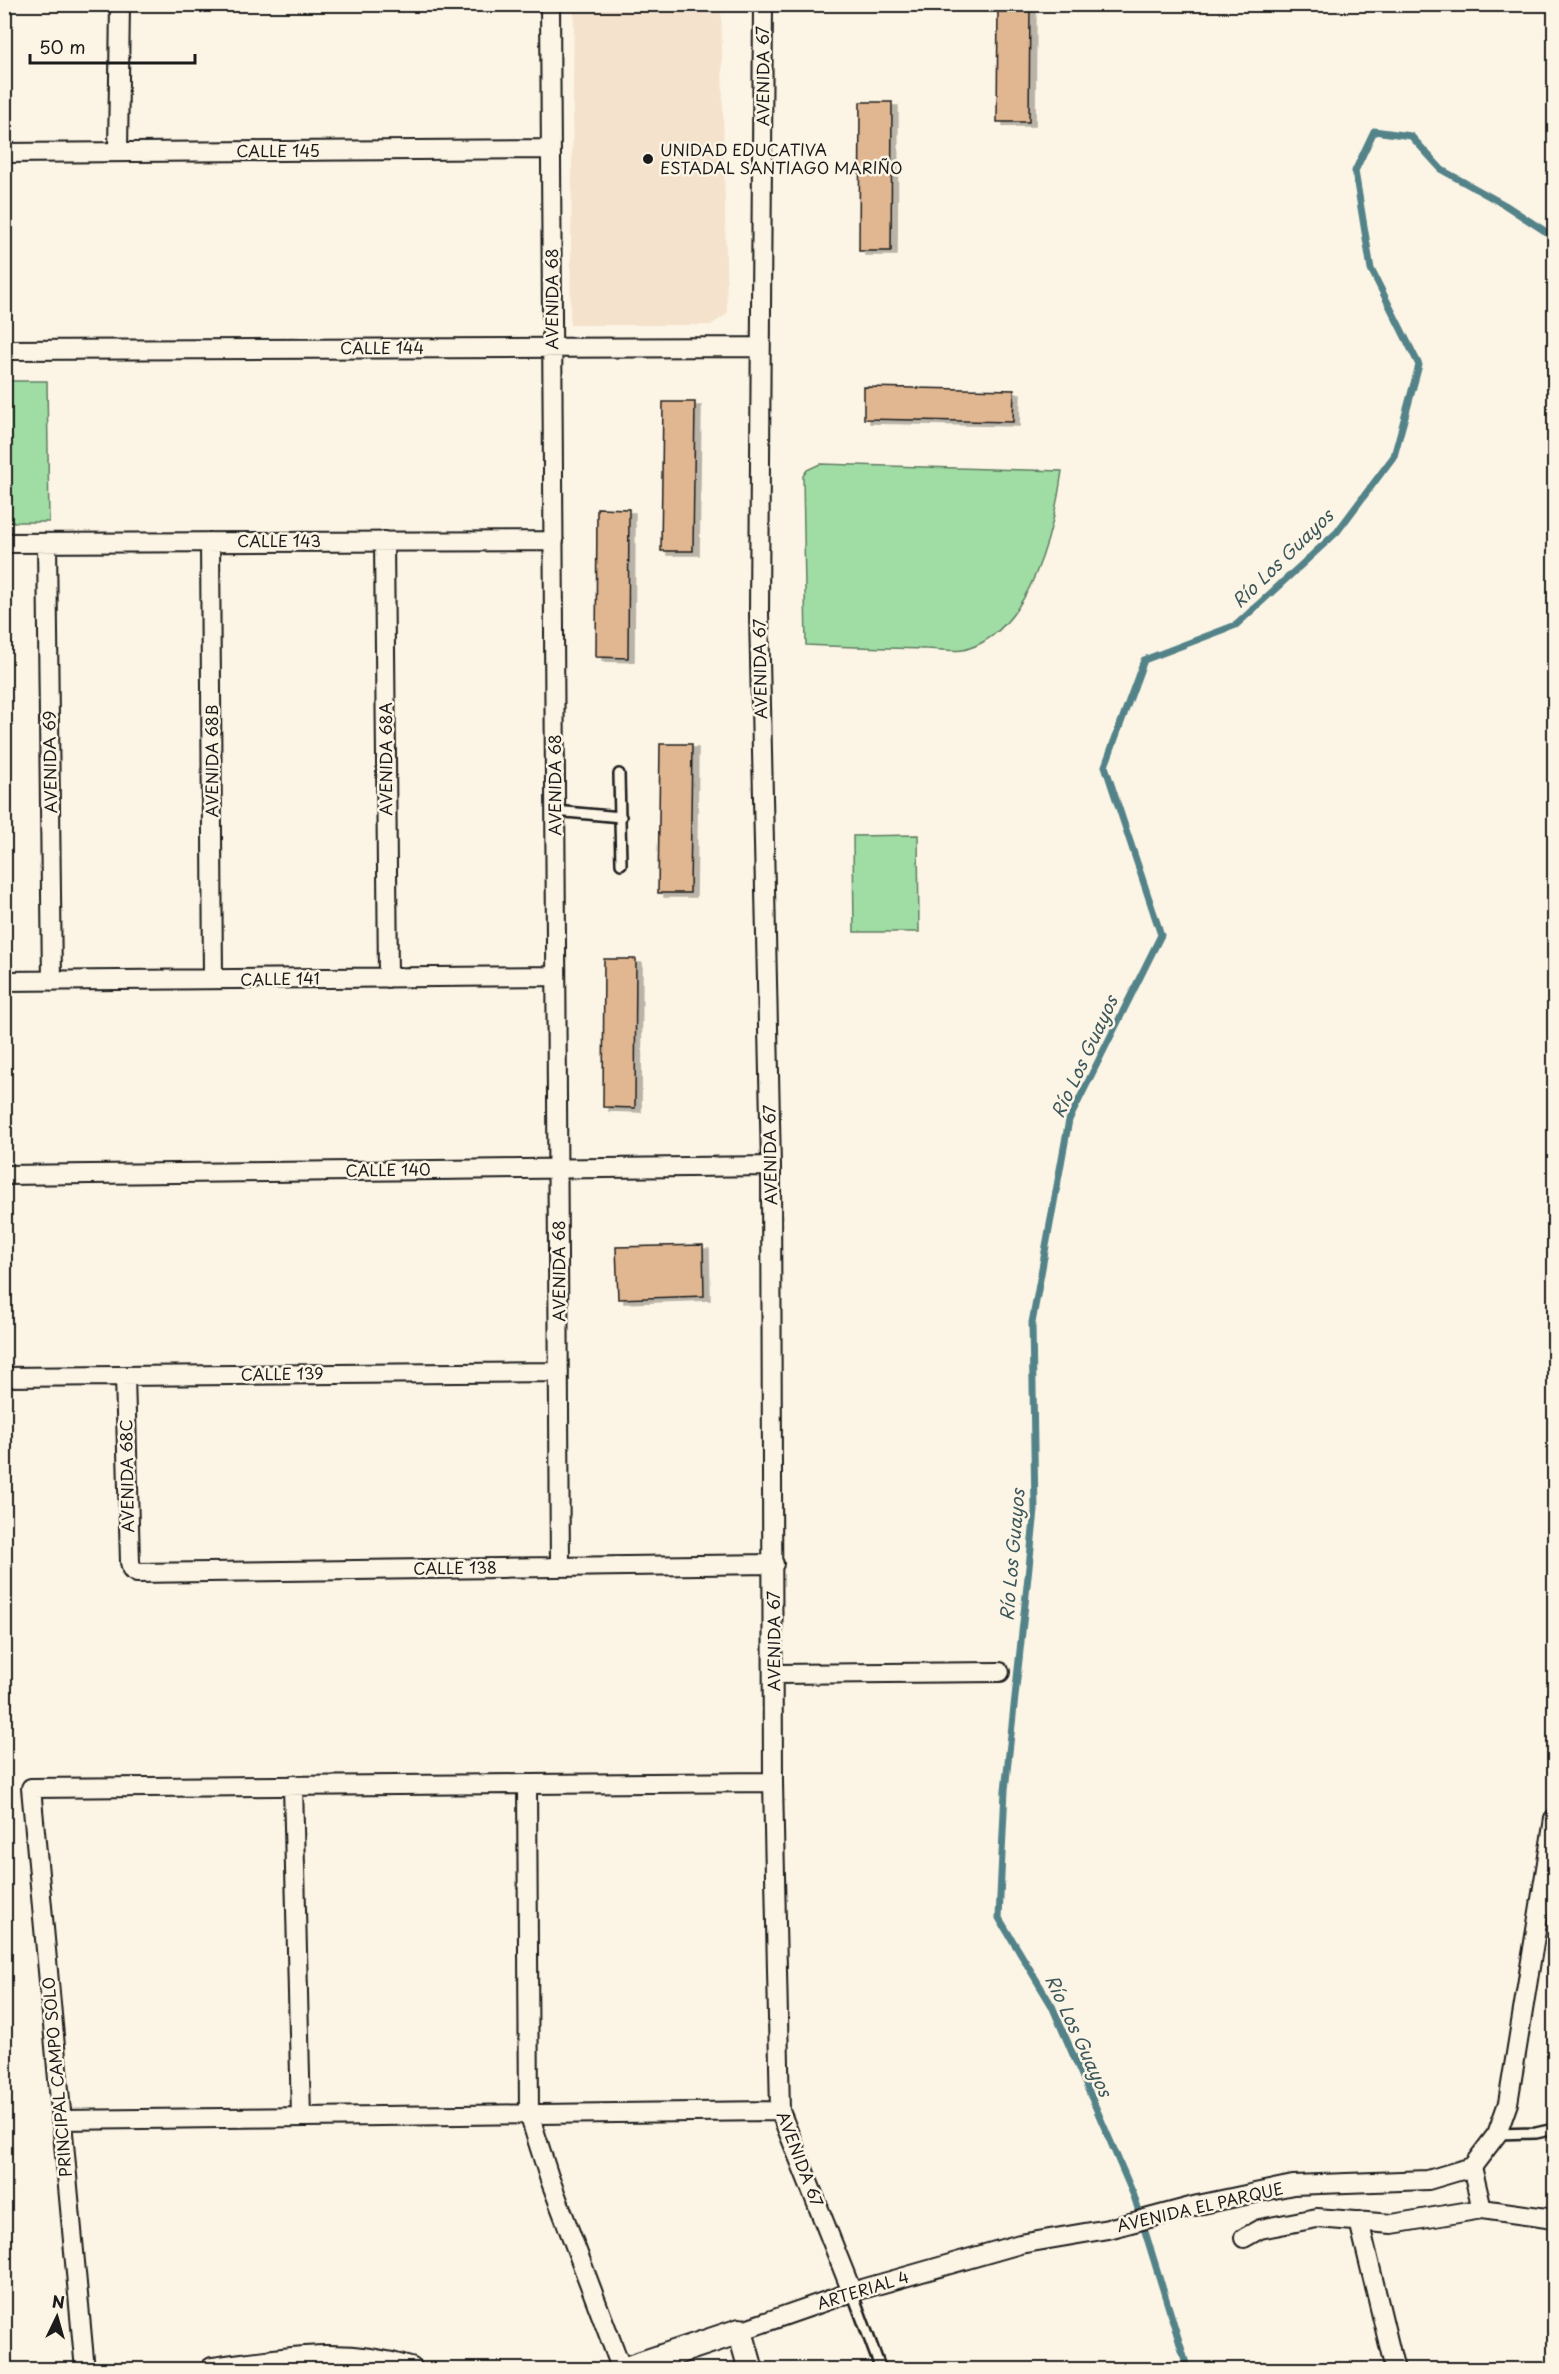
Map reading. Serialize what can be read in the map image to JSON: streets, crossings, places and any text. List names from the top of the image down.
{
  "streets": {
    "street": [
      "AVENIDA 67",
      "CALLE 145",
      "AVENIDA 68",
      "CALLE 144",
      "CALLE 143",
      "AVENIDA 68A",
      "AVENIDA 68B",
      "AVENIDA 69",
      "CALLE 141",
      "CALLE 140",
      "CALLE 139",
      "AVENIDA 68C",
      "CALLE 138",
      "PRINCIPAL CAMPO SOLO",
      "AVENIDA EL PARQUE",
      "ARTERIAL 4"
    ]
  },
  "crossings": [
    ["AVENIDA 67", "CALLE 144"],
    ["AVENIDA 67", "CALLE 140"],
    ["AVENIDA 67", "CALLE 138"],
    ["AVENIDA 67", "ARTERIAL 4"],
    ["CALLE 145", "AVENIDA 68"],
    ["AVENIDA 68", "CALLE 144"],
    ["AVENIDA 68", "CALLE 143"],
    ["AVENIDA 68", "CALLE 141"],
    ["AVENIDA 68", "CALLE 140"],
    ["AVENIDA 68", "CALLE 139"],
    ["AVENIDA 68", "CALLE 138"],
    ["CALLE 143", "AVENIDA 68A"],
    ["CALLE 143", "AVENIDA 68B"],
    ["CALLE 143", "AVENIDA 69"],
    ["AVENIDA 68A", "CALLE 141"],
    ["AVENIDA 68B", "CALLE 141"],
    ["AVENIDA 69", "CALLE 141"],
    ["CALLE 139", "AVENIDA 68C"],
    ["AVENIDA 68C", "CALLE 138"],
    ["AVENIDA EL PARQUE", "ARTERIAL 4"]
  ],
  "water": ["Río Los Guayos"],
  "places": ["UNIDAD EDUCATIVA ESTADAL SANTIAGO MARIÑO"],
  "scale_bar": "50 m",
  "north": "top"
}
